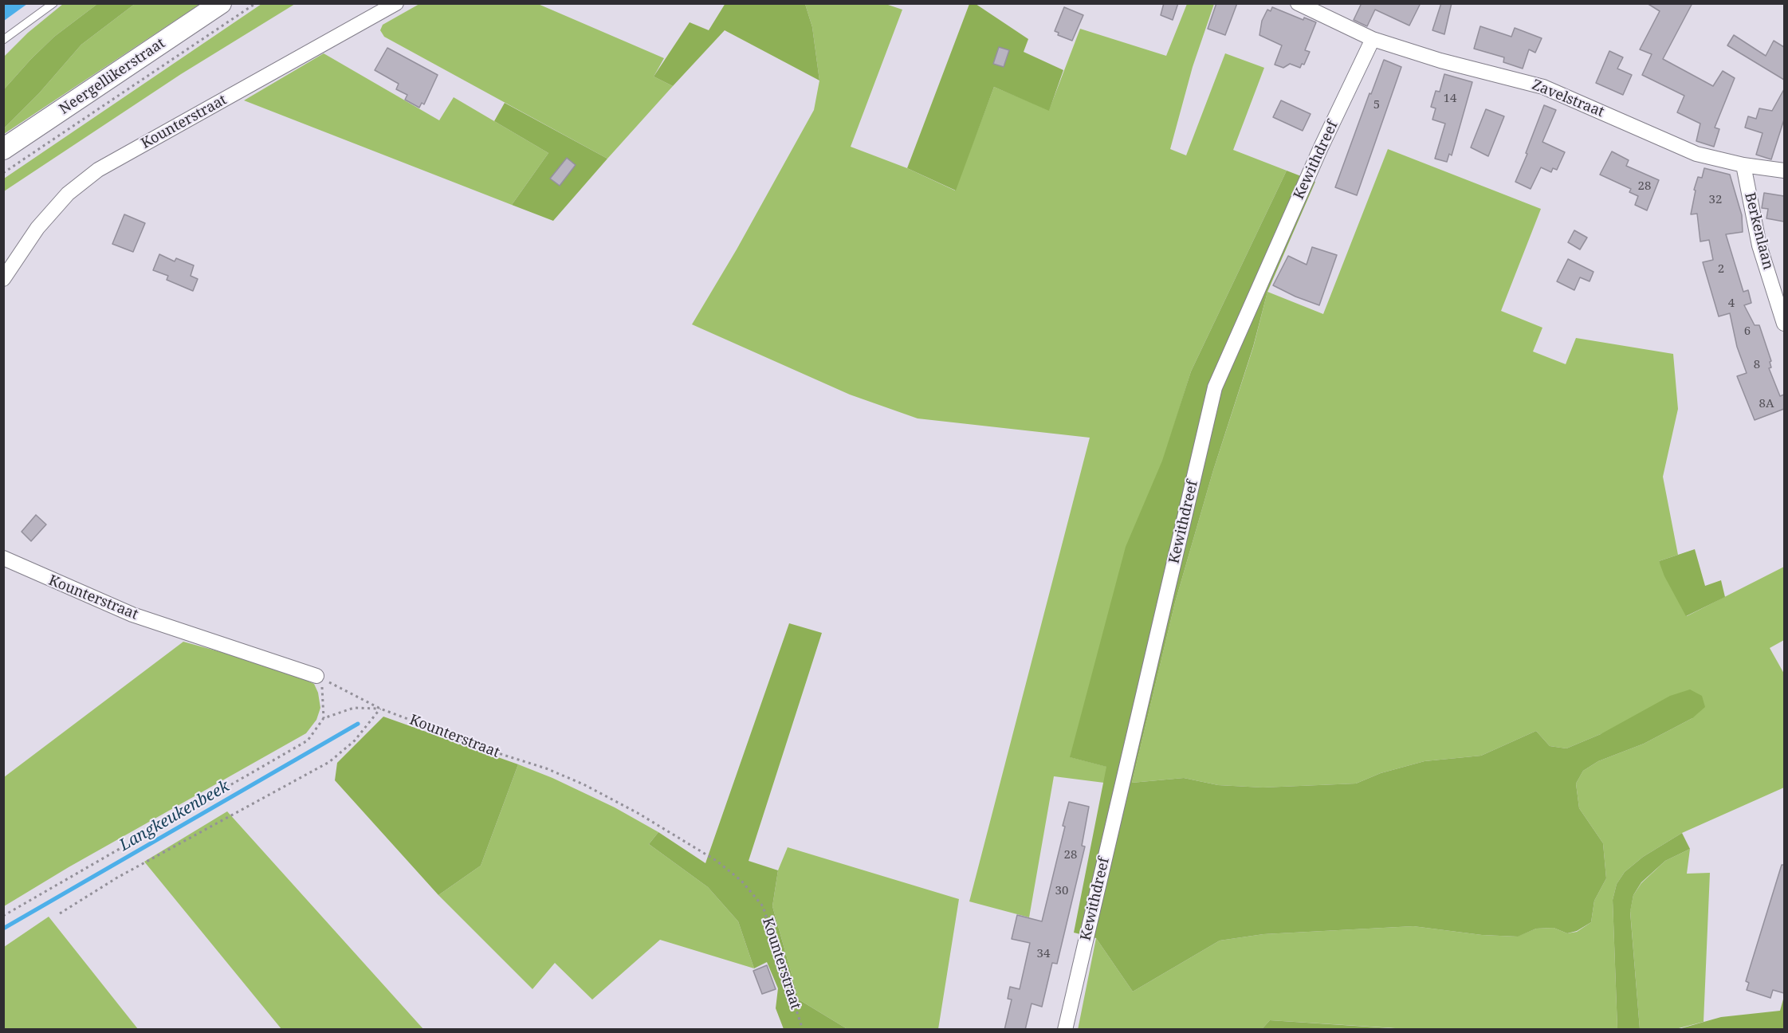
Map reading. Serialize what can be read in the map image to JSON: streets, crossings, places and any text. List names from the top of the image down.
{
  "streets": {
    "street": [
      "Neergellikerstraat",
      "Zavelstraat",
      "Kounterstraat",
      "Kewithdreef",
      "Berkenlaan"
    ]
  },
  "crossings": [
    ["Zavelstraat", "Kewithdreef"],
    ["Zavelstraat", "Berkenlaan"]
  ],
  "water": ["Langkeukenbeek"],
  "house_numbers": [
    "14",
    "5",
    "28",
    "32",
    "2",
    "4",
    "6",
    "8",
    "8A",
    "28",
    "30",
    "34"
  ]
}
